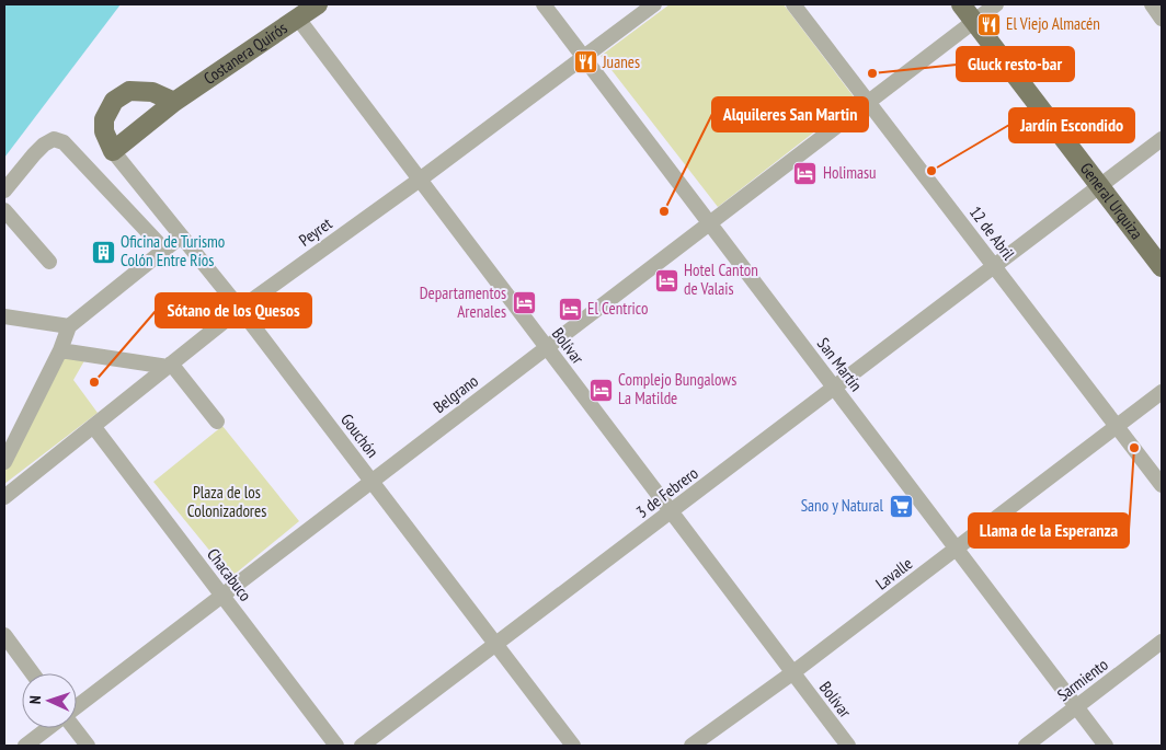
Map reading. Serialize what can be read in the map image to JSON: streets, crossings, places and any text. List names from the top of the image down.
{
  "streets": {
    "main road": ["Costanera Quirós", "General Urquiza"],
    "street": [
      "Peyret",
      "12 de Abril",
      "Bolívar",
      "San Martín",
      "Belgrano",
      "Gouchón",
      "3 de Febrero",
      "Lavalle",
      "Chacabuco",
      "Sarmiento"
    ]
  },
  "crossings": [
    ["Costanera Quirós", "Bolívar"],
    ["Costanera Quirós", "Gouchón"],
    ["General Urquiza", "Belgrano"],
    ["General Urquiza", "3 de Febrero"],
    ["Peyret", "Bolívar"],
    ["Peyret", "San Martín"],
    ["Peyret", "Gouchón"],
    ["Peyret", "Chacabuco"],
    ["12 de Abril", "Belgrano"],
    ["12 de Abril", "3 de Febrero"],
    ["12 de Abril", "Lavalle"],
    ["Bolívar", "Belgrano"],
    ["Bolívar", "3 de Febrero"],
    ["Bolívar", "Lavalle"],
    ["San Martín", "Belgrano"],
    ["San Martín", "3 de Febrero"],
    ["San Martín", "Lavalle"],
    ["San Martín", "Sarmiento"],
    ["Belgrano", "Gouchón"],
    ["Belgrano", "Chacabuco"],
    ["Gouchón", "3 de Febrero"]
  ],
  "parks": ["Plaza de los Colonizadores"],
  "places": {
    "restaurant": ["El Viejo Almacén", "Juanes"],
    "other": [
      "Gluck resto-bar",
      "Jardín Escondido",
      "Alquileres San Martin",
      "Sótano de los Quesos",
      "Llama de la Esperanza"
    ],
    "hotel": [
      "Holimasu",
      "Hotel Canton de Valais",
      "Departamentos Arenales",
      "El Centrico",
      "Complejo Bungalows La Matilde"
    ],
    "building": ["Oficina de Turismo Colón Entre Ríos"],
    "supermarket": ["Sano y Natural"]
  },
  "north": "left"
}
